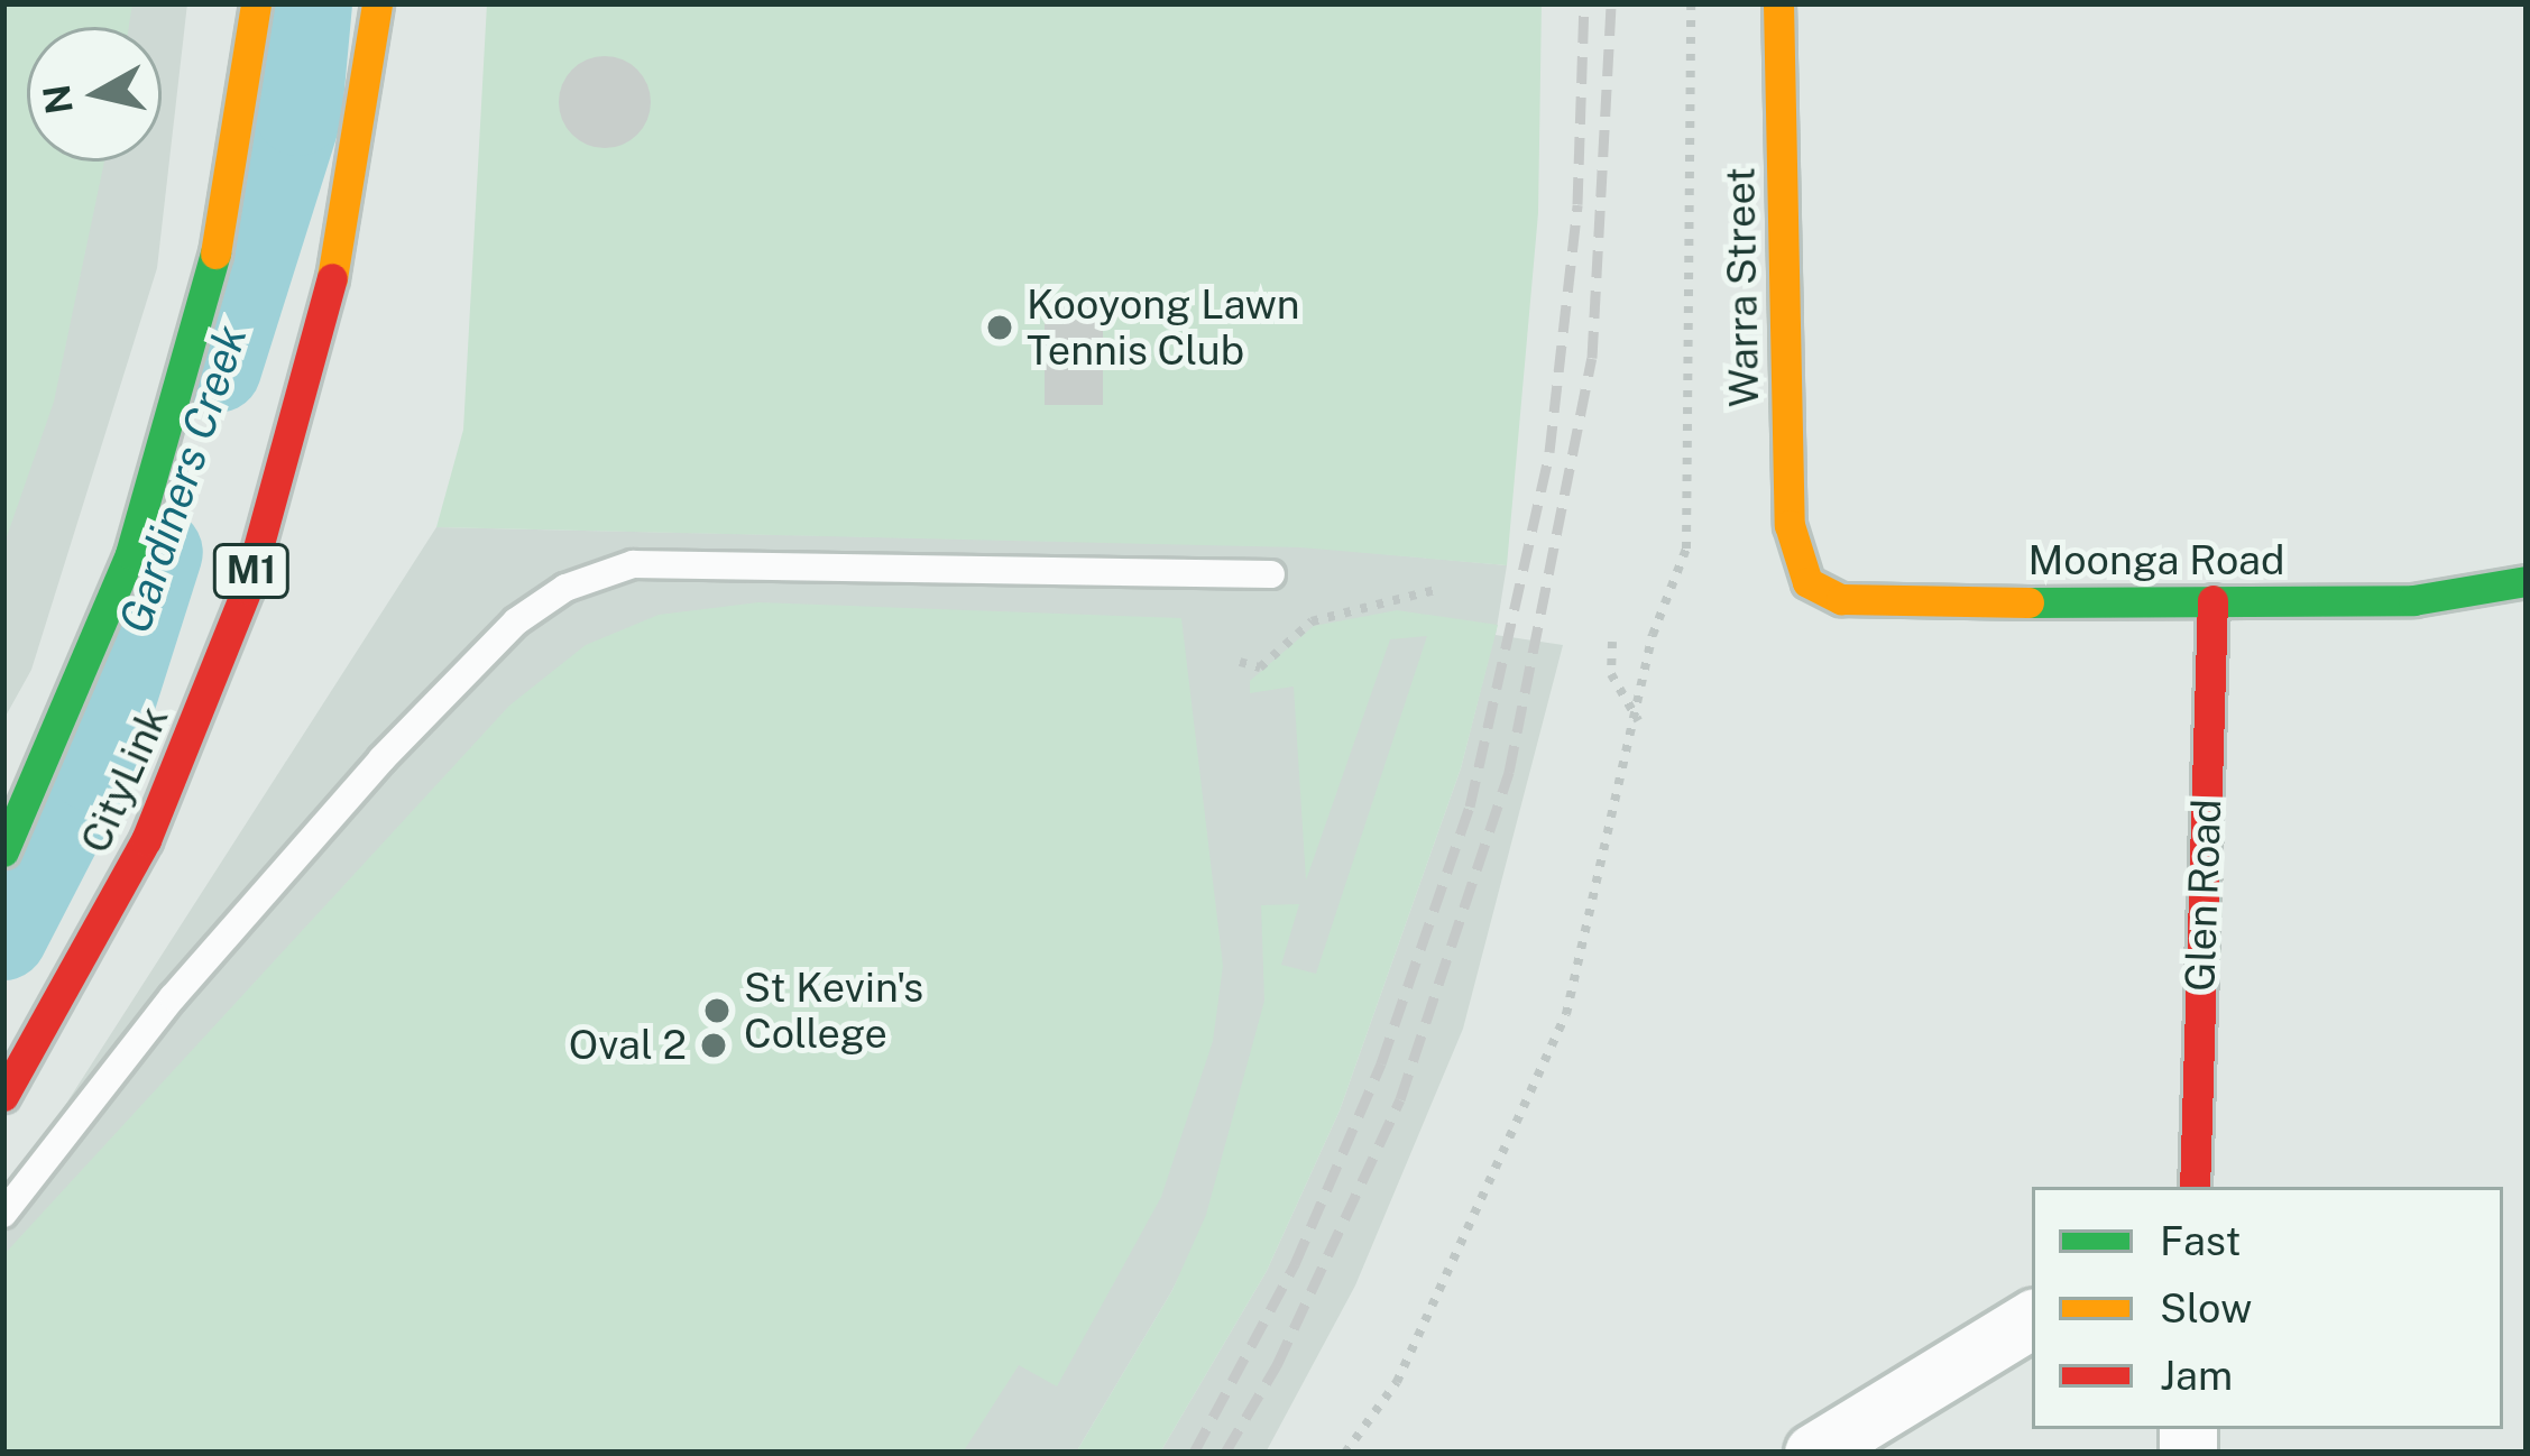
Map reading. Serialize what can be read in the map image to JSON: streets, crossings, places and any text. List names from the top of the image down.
{
  "streets": {
    "main road": [
      "Warra Street",
      "Moonga Road",
      "M1",
      "CityLink",
      "Glen Road"
    ]
  },
  "crossings": [
    ["Warra Street", "Moonga Road"],
    ["Moonga Road", "Glen Road"]
  ],
  "water": ["Gardiners Creek"],
  "places": ["Kooyong Lawn Tennis Club", "St Kevin's College", "Oval 2"],
  "legend": ["Fast", "Slow", "Jam"],
  "north": "left"
}
